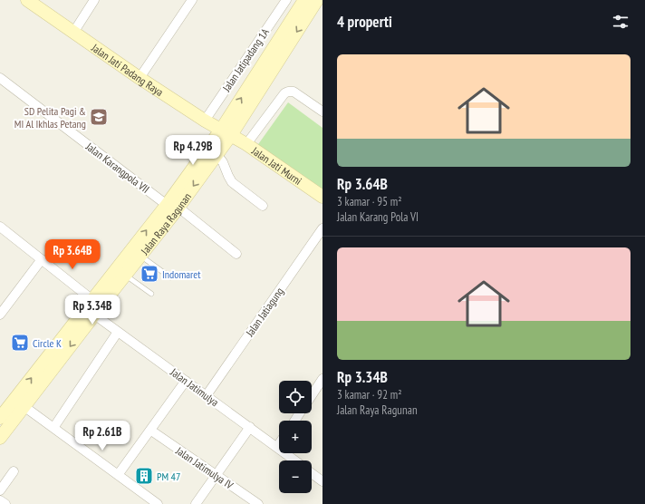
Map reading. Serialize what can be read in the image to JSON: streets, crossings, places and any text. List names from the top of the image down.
{
  "streets": {
    "main road": ["Jalan Jati Padang Raya", "Jalan Jati Murni", "Jalan Raya Ragunan"],
    "street": [
      "Jalan Jatipadang 1A",
      "Jalan Karangpola VII",
      "Jalan Jatiagung",
      "Jalan Jatimulya",
      "Jalan Jatimulya IV"
    ]
  },
  "crossings": [
    ["Jalan Jatipadang 1A", "Jalan Jati Padang Raya"],
    ["Jalan Jati Padang Raya", "Jalan Jati Murni"],
    ["Jalan Jati Padang Raya", "Jalan Raya Ragunan"],
    ["Jalan Jati Murni", "Jalan Raya Ragunan"],
    ["Jalan Karangpola VII", "Jalan Raya Ragunan"],
    ["Jalan Raya Ragunan", "Jalan Jatimulya"],
    ["Jalan Jatiagung", "Jalan Jatimulya"]
  ],
  "places": {
    "school or university": ["SD Pelita Pagi & MI Al Ikhlas Petang"],
    "supermarket": ["Indomaret", "Circle K"],
    "building": ["PM 47"]
  },
  "page": {
    "heading": "4 properti",
    "list": [
      {
        "name": "Rp 3.64B",
        "note": "3 kamar · 95 m² · Jalan Karang Pola VI"
      },
      {
        "name": "Rp 3.34B",
        "note": "3 kamar · 92 m² · Jalan Raya Ragunan"
      }
    ],
    "price": [
      "Rp 4.29B",
      "Rp 3.64B",
      "Rp 3.34B",
      "Rp 2.61B"
    ],
    "map_buttons": ["+", "−"]
  }
}
